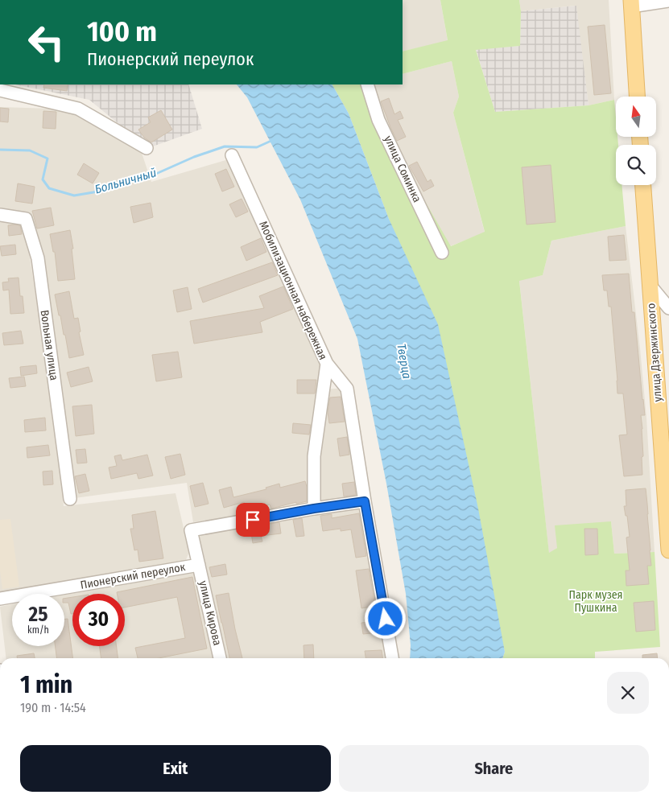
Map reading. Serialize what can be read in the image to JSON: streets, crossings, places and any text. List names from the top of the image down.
{
  "streets": {
    "main road": ["улица Дзержинского"],
    "street": [
      "улица Соминка",
      "Мобилизационная набережная",
      "Вольная улица",
      "Пионерский переулок",
      "улица Кирова"
    ]
  },
  "crossings": [
    ["Мобилизационная набережная", "Пионерский переулок"],
    ["Пионерский переулок", "улица Кирова"]
  ],
  "water": ["Больничный", "Тверца"],
  "parks": ["Парк музея Пушкина"],
  "north": "top",
  "page": {
    "turn": ["100 m", "Пионерский переулок"],
    "speed": "25 km/h",
    "limit": "30",
    "heading": ["1 min", "190 m · 14:54"],
    "buttons": ["Exit", "Share"]
  }
}
